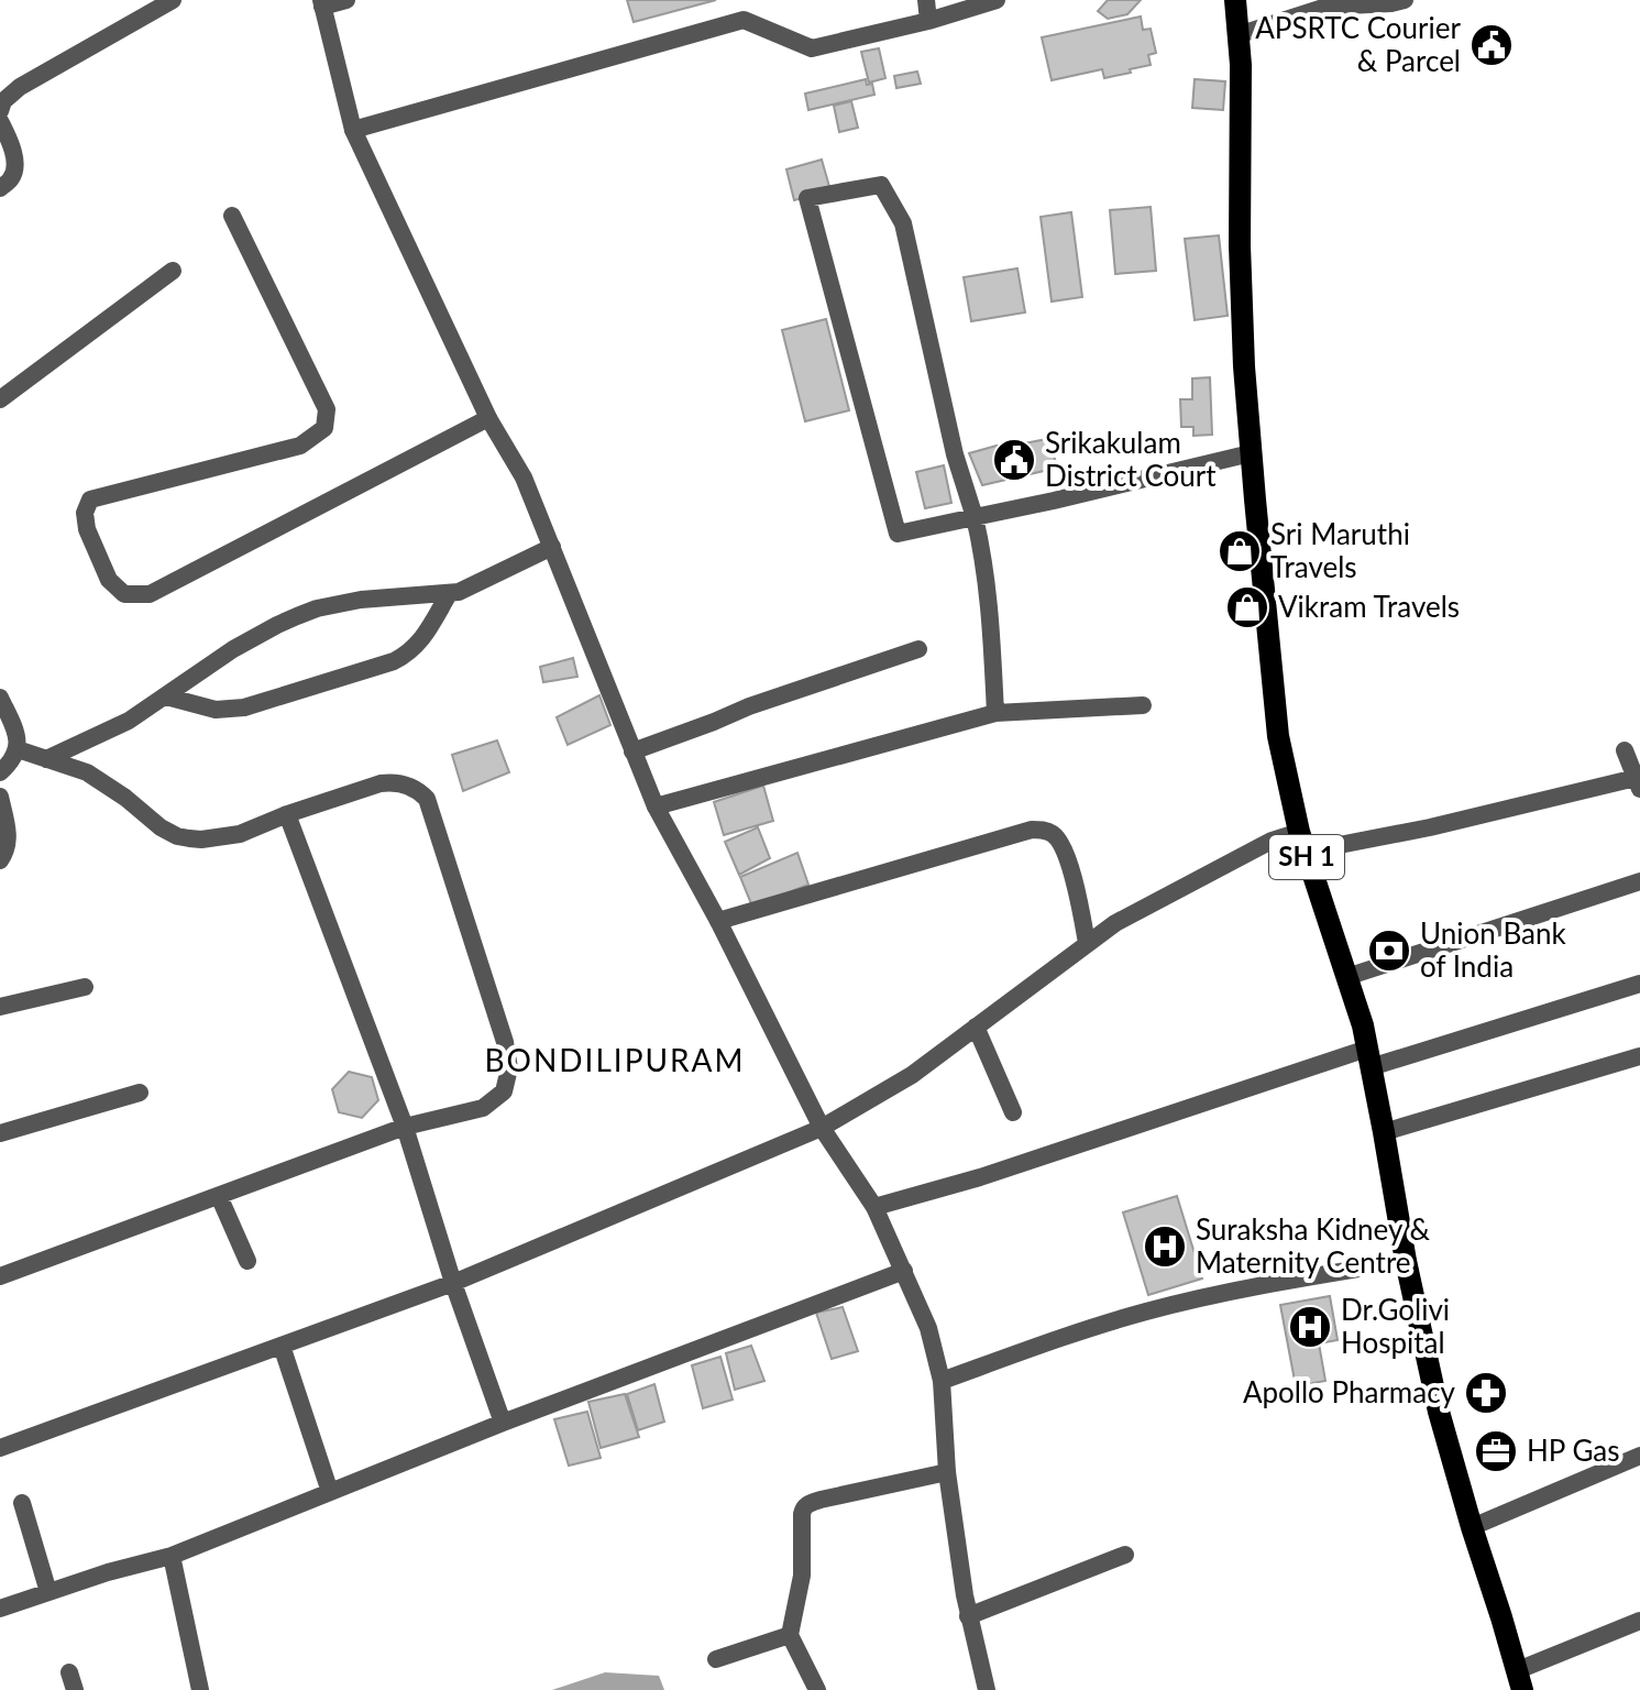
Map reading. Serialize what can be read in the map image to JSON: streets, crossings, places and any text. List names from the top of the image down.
{
  "streets": {
    "main road": ["SH 1"]
  },
  "districts": ["BONDILIPURAM"],
  "places": {
    "public building": ["APSRTC Courier & Parcel", "Srikakulam District Court"],
    "shop": ["Sri Maruthi Travels", "Vikram Travels"],
    "bank": ["Union Bank of India"],
    "hospital": ["Suraksha Kidney & Maternity Centre", "Dr.Golivi Hospital"],
    "pharmacy": ["Apollo Pharmacy"],
    "office": ["HP Gas"]
  }
}
